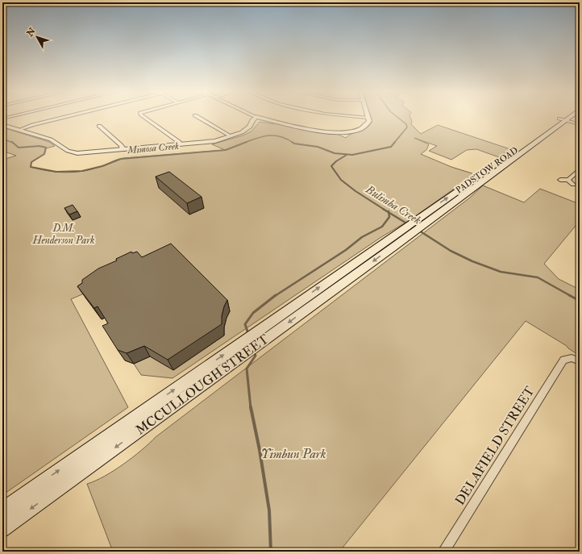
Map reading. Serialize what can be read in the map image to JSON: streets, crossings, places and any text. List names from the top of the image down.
{
  "streets": {
    "main road": ["PADSTOW ROAD", "MCCULLOUGH STREET"],
    "street": ["DELAFIELD STREET"]
  },
  "crossings": [
    ["PADSTOW ROAD", "MCCULLOUGH STREET"]
  ],
  "water": ["Mimosa Creek", "Bulimba Creek"],
  "parks": ["D.M. Henderson Park", "Yimbun Park"],
  "north": "top left"
}
